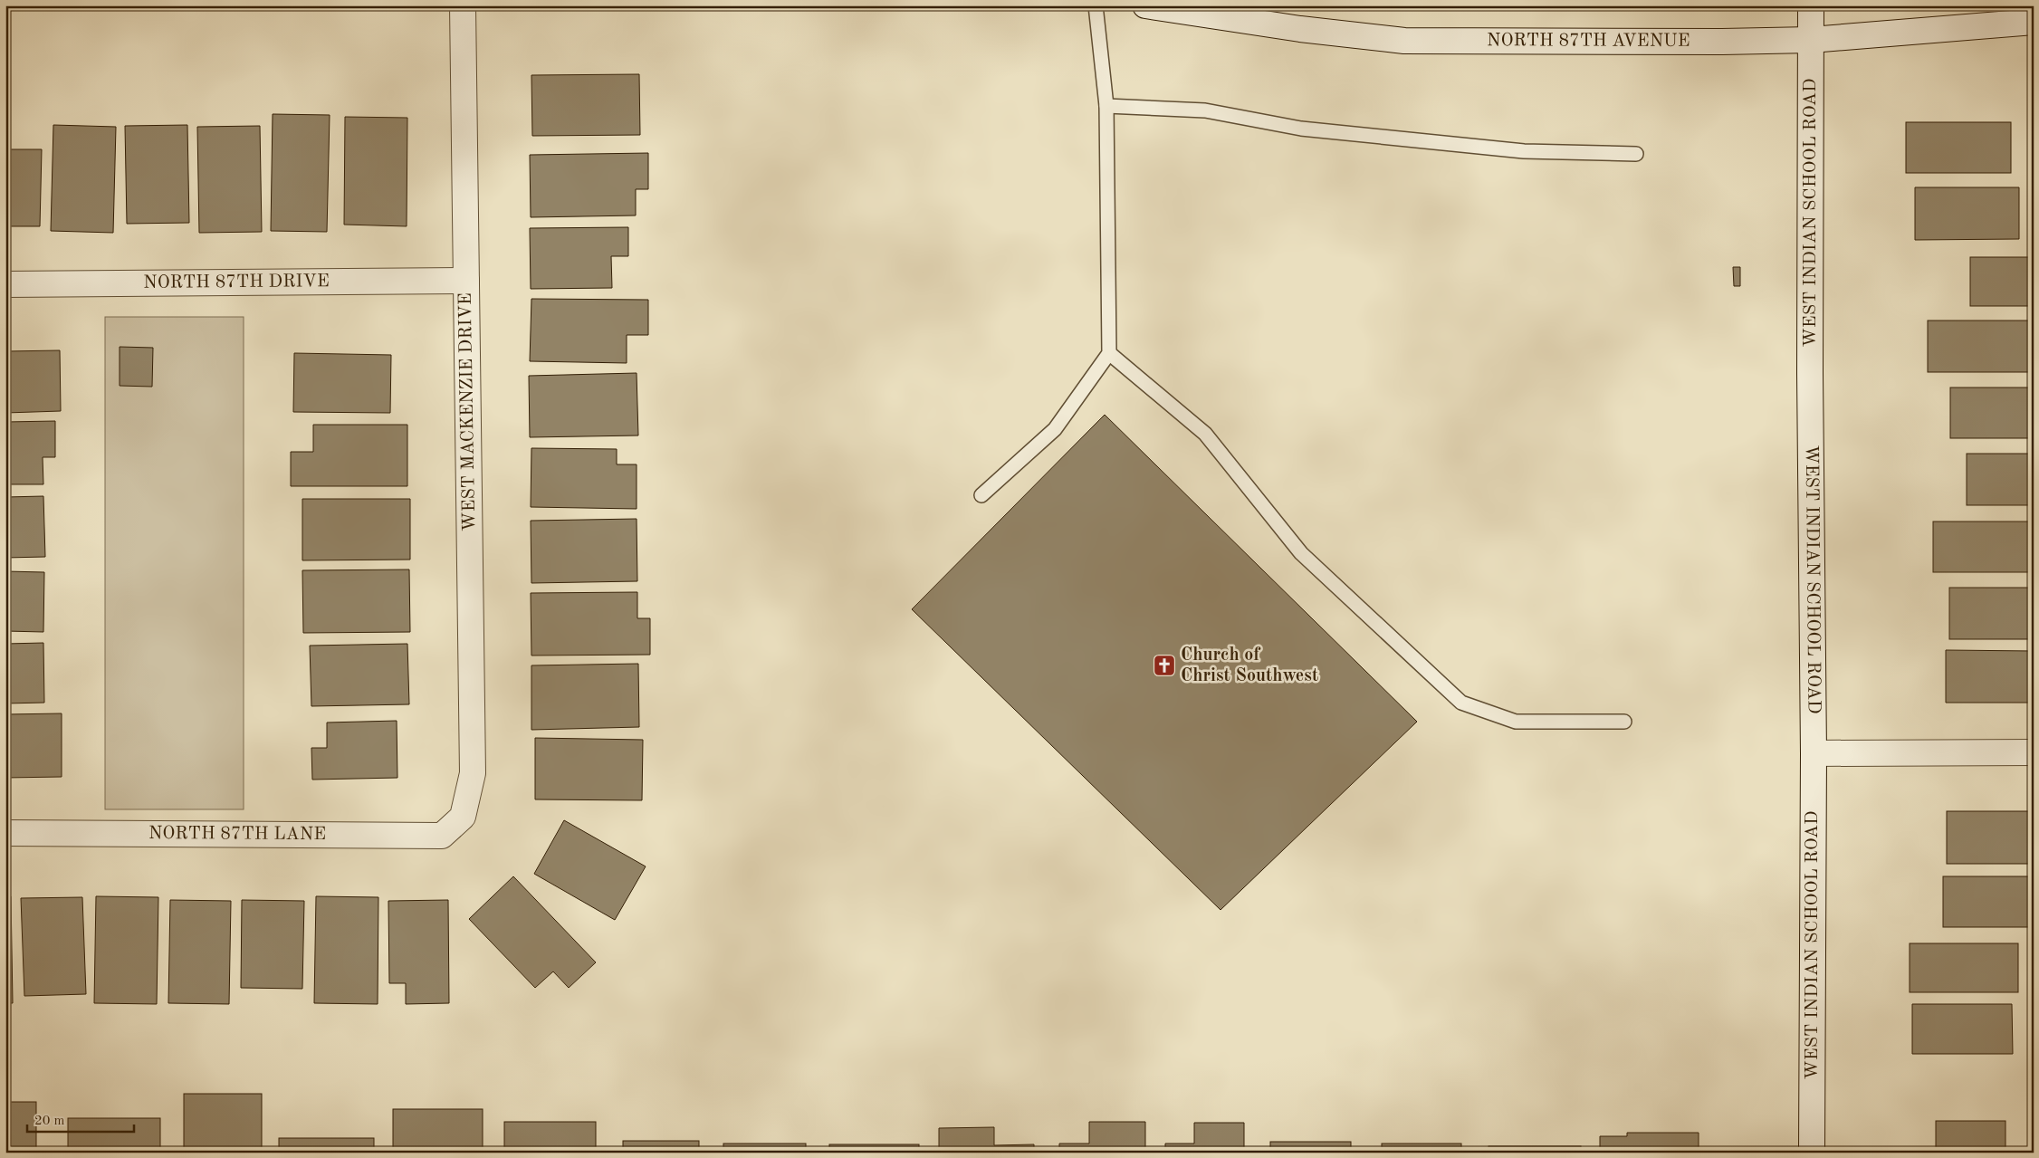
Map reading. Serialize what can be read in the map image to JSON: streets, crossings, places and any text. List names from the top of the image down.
{
  "streets": {
    "street": [
      "NORTH 87TH AVENUE",
      "WEST INDIAN SCHOOL ROAD",
      "NORTH 87TH DRIVE",
      "WEST MACKENZIE DRIVE",
      "NORTH 87TH LANE"
    ]
  },
  "crossings": [
    ["NORTH 87TH AVENUE", "WEST INDIAN SCHOOL ROAD"],
    ["NORTH 87TH DRIVE", "WEST MACKENZIE DRIVE"],
    ["WEST MACKENZIE DRIVE", "NORTH 87TH LANE"]
  ],
  "places": {
    "church": ["Church of Christ Southwest"]
  },
  "scale_bar": "20 m"
}
